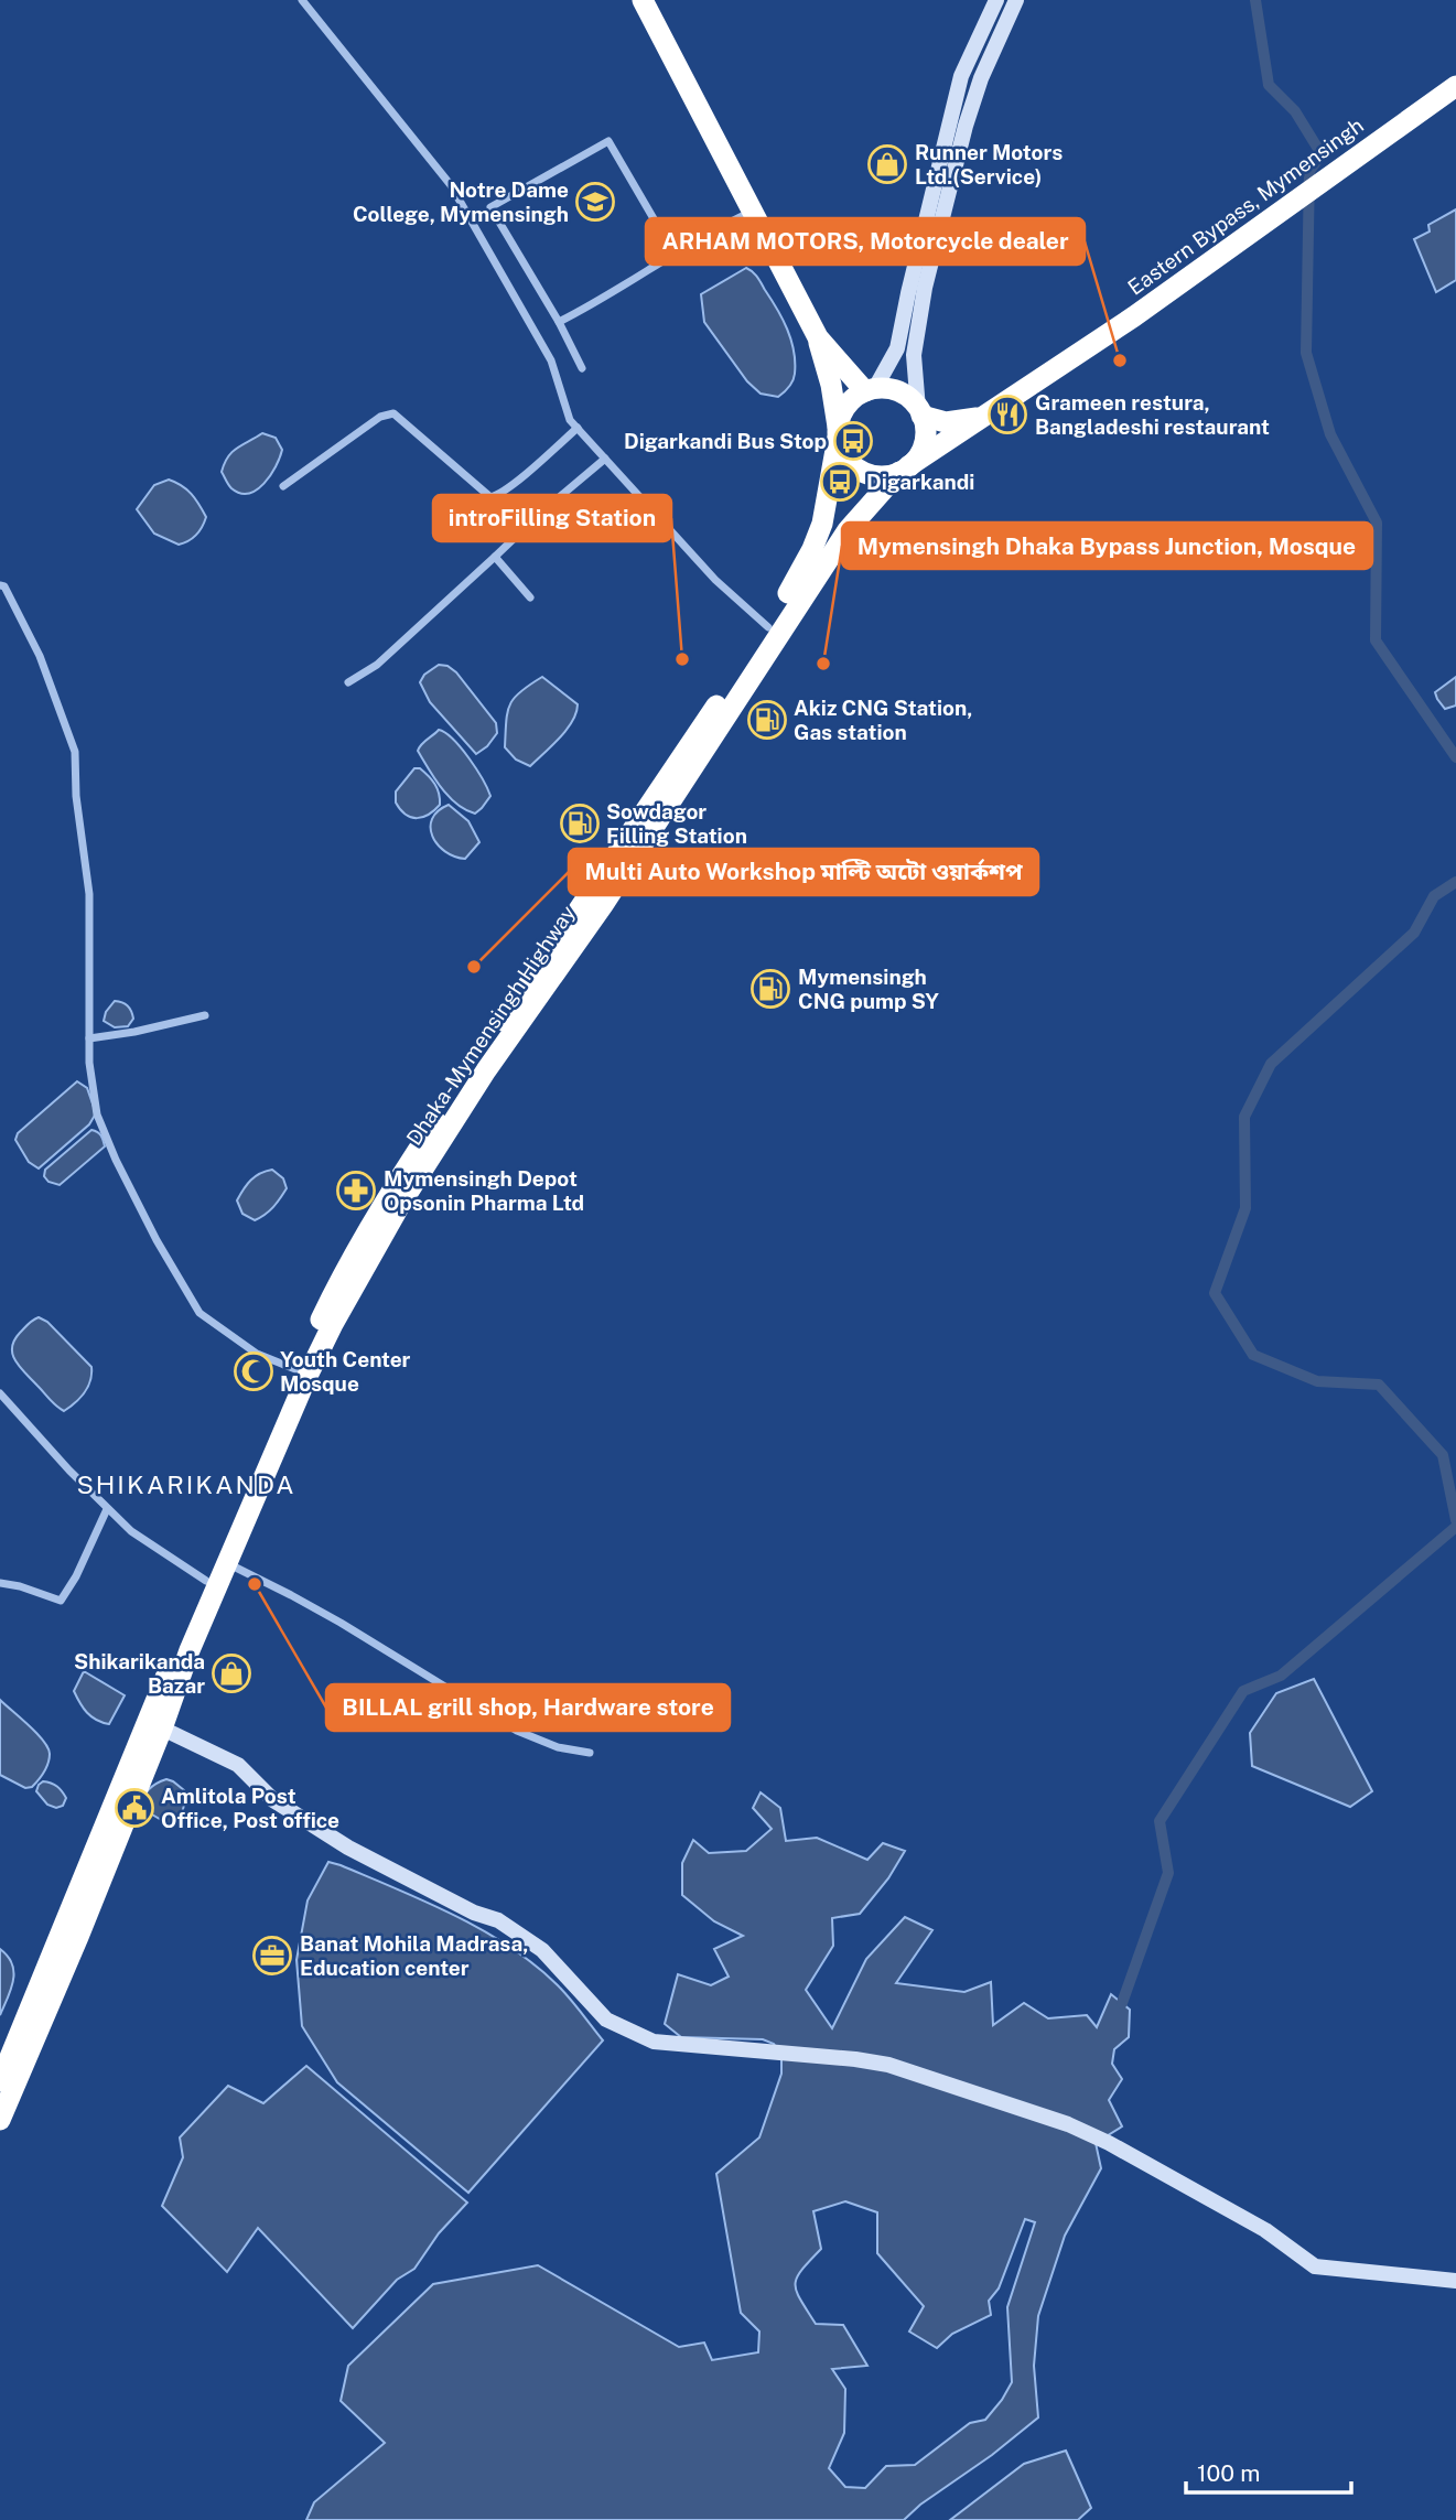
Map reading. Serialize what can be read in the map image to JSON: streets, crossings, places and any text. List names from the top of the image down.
{
  "streets": {
    "highway": ["Eastern Bypass, Mymensingh", "Dhaka-Mymensingh Highway"]
  },
  "crossings": [
    ["Eastern Bypass, Mymensingh", "Dhaka-Mymensingh Highway"]
  ],
  "districts": ["SHIKARIKANDA"],
  "places": {
    "shop": ["Runner Motors Ltd.(Service)", "Shikarikanda Bazar"],
    "school or university": ["Notre Dame College, Mymensingh"],
    "other": [
      "ARHAM MOTORS, Motorcycle dealer",
      "introFilling Station",
      "Mymensingh Dhaka Bypass Junction, Mosque",
      "Multi Auto Workshop মাল্টি অটো ওয়ার্কশপ",
      "BILLAL grill shop, Hardware store"
    ],
    "restaurant": ["Grameen restura, Bangladeshi restaurant"],
    "bus stop": ["Digarkandi Bus Stop", "Digarkandi"],
    "fuel station": ["Akiz CNG Station, Gas station", "Sowdagor Filling Station", "Mymensingh CNG pump SY"],
    "pharmacy": ["Mymensingh Depot Opsonin Pharma Ltd"],
    "mosque": ["Youth Center Mosque"],
    "public building": ["Amlitola Post Office, Post office"],
    "office": ["Banat Mohila Madrasa, Education center"]
  },
  "scale_bar": "100 m"
}
